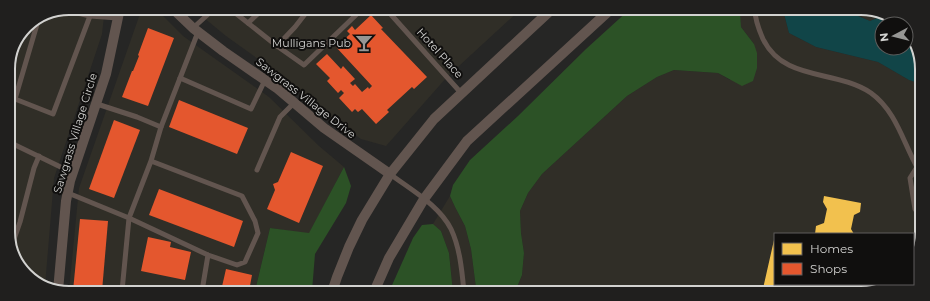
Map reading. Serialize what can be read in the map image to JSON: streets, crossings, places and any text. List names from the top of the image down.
{
  "streets": {
    "street": ["Sawgrass Village Drive", "Sawgrass Village Circle"],
    "lane": ["Hotel Place"]
  },
  "places": {
    "bar": ["Mulligans Pub"]
  },
  "legend": ["Homes", "Shops"],
  "north": "left"
}
